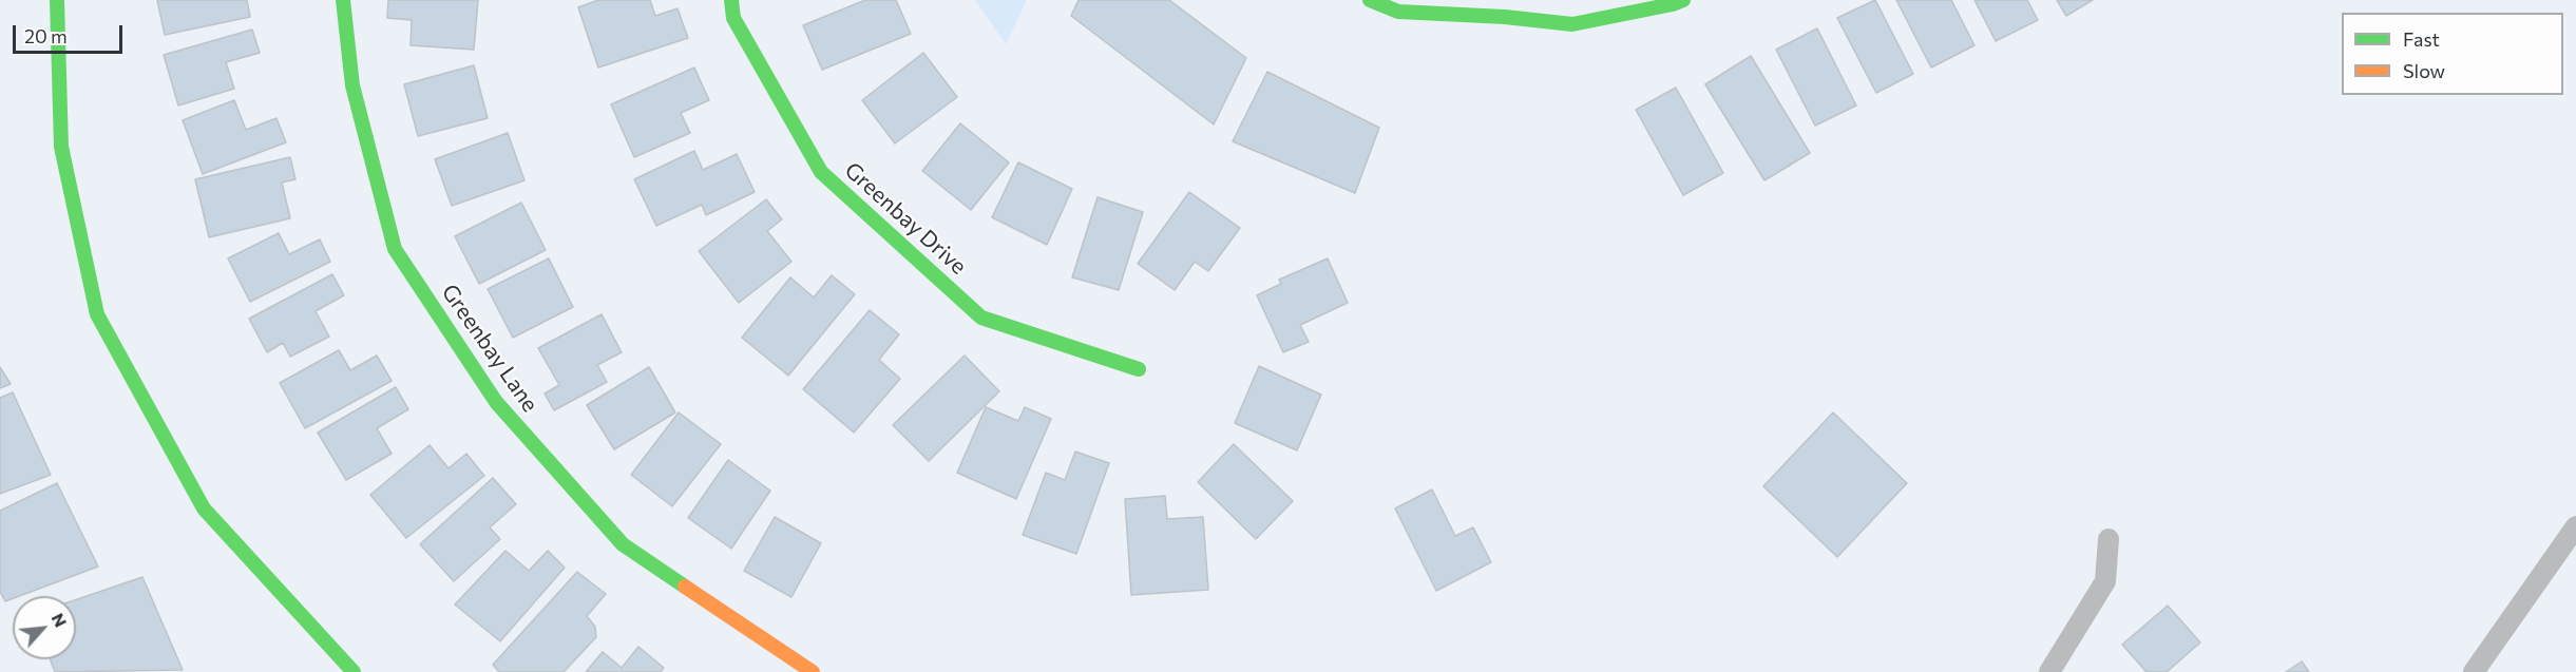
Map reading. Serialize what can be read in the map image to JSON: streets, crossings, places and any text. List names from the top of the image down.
{
  "streets": {
    "street": ["Greenbay Drive", "Greenbay Lane"]
  },
  "legend": ["Fast", "Slow"],
  "scale_bar": "20 m",
  "north": "top right"
}
